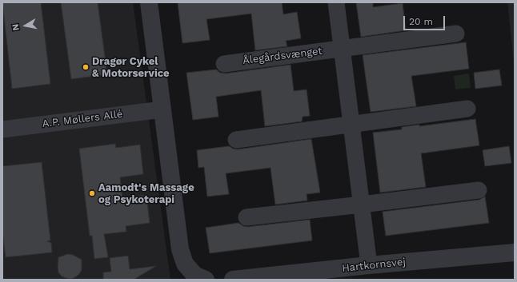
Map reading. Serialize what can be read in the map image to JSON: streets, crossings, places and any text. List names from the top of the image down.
{
  "streets": {
    "street": ["Ålegårdsvænget", "A.P. Møllers Allé", "Hartkornsvej"]
  },
  "places": ["Dragør Cykel & Motorservice", "Aamodt's Massage og Psykoterapi"],
  "scale_bar": "20 m",
  "north": "left"
}
